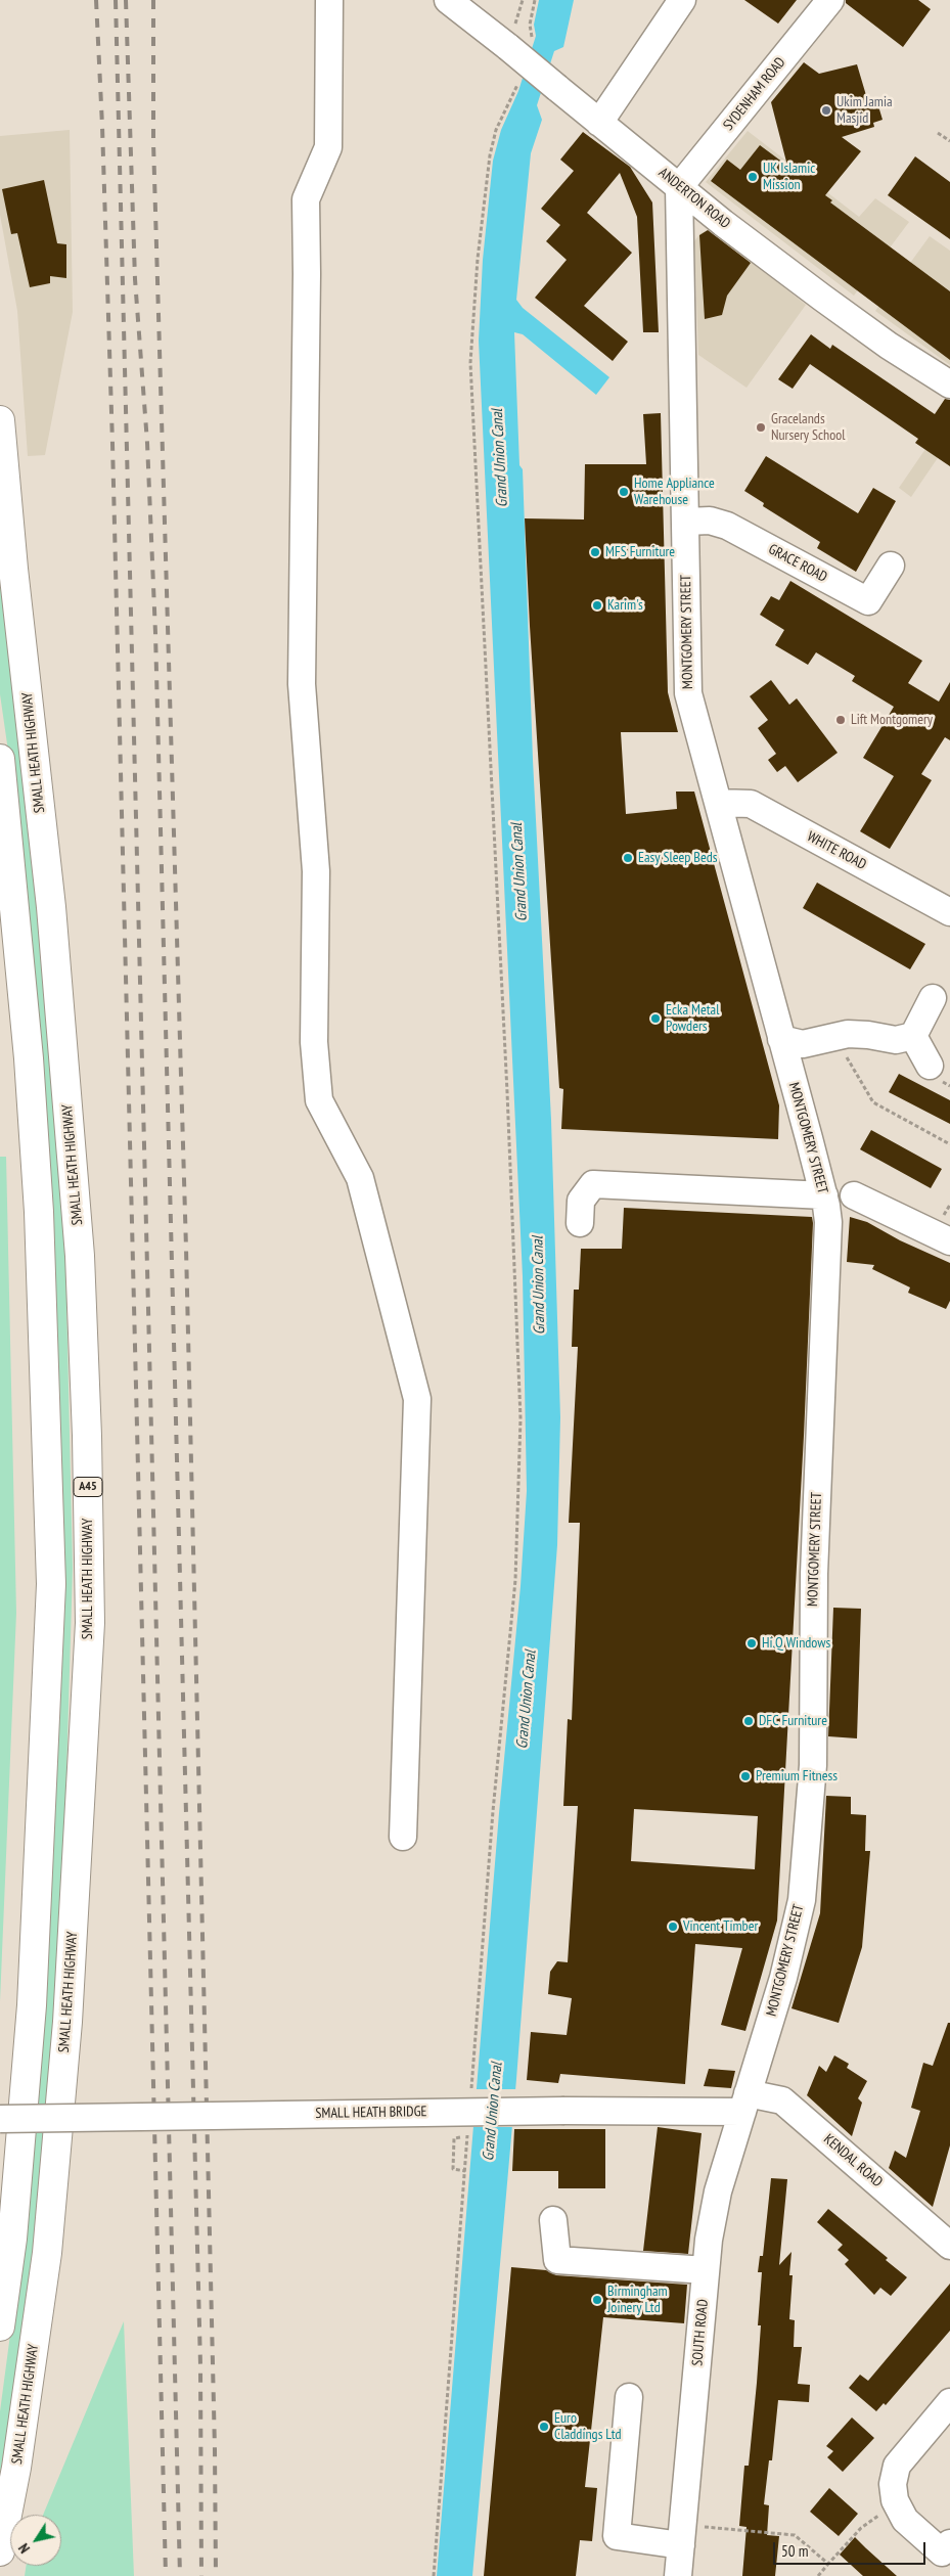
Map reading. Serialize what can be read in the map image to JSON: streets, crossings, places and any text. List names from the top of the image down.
{
  "streets": {
    "highway": ["SMALL HEATH HIGHWAY", "A45"],
    "street": [
      "SYDENHAM ROAD",
      "ANDERTON ROAD",
      "GRACE ROAD",
      "MONTGOMERY STREET",
      "WHITE ROAD",
      "SMALL HEATH BRIDGE",
      "KENDAL ROAD",
      "SOUTH ROAD"
    ]
  },
  "crossings": [
    ["SYDENHAM ROAD", "ANDERTON ROAD"],
    ["SYDENHAM ROAD", "MONTGOMERY STREET"],
    ["ANDERTON ROAD", "MONTGOMERY STREET"],
    ["GRACE ROAD", "MONTGOMERY STREET"],
    ["MONTGOMERY STREET", "WHITE ROAD"],
    ["MONTGOMERY STREET", "SMALL HEATH BRIDGE"],
    ["MONTGOMERY STREET", "KENDAL ROAD"],
    ["MONTGOMERY STREET", "SOUTH ROAD"],
    ["SMALL HEATH BRIDGE", "KENDAL ROAD"],
    ["SMALL HEATH BRIDGE", "SOUTH ROAD"],
    ["KENDAL ROAD", "SOUTH ROAD"]
  ],
  "water": ["Grand Union Canal"],
  "places": [
    "Ukim Jamia Masjid",
    "UK Islamic Mission",
    "Gracelands Nursery School",
    "Home Appliance Warehouse",
    "MFS Furniture",
    "Karim's",
    "Lift Montgomery",
    "Easy Sleep Beds",
    "Ecka Metal Powders",
    "Hi.Q Windows",
    "DFC Furniture",
    "Premium Fitness",
    "Vincent Timber",
    "Birmingham Joinery Ltd",
    "Euro Claddings Ltd"
  ],
  "scale_bar": "50 m",
  "north": "bottom left"
}
